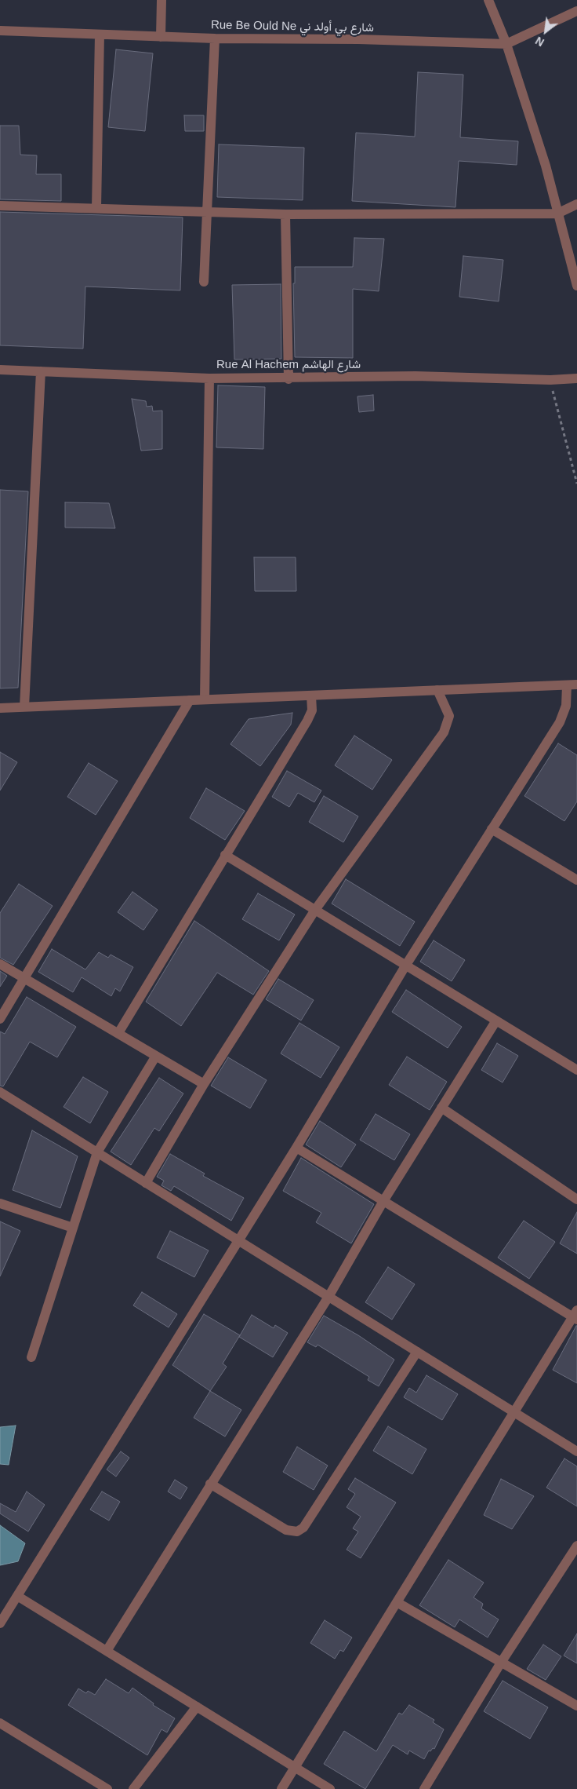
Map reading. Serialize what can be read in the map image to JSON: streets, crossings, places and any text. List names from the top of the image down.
{
  "streets": {
    "street": ["Rue Be Ould Ne شارع بي أولد ني", "Rue Al Hachem شارع الهاشم"]
  },
  "north": "bottom left"
}
